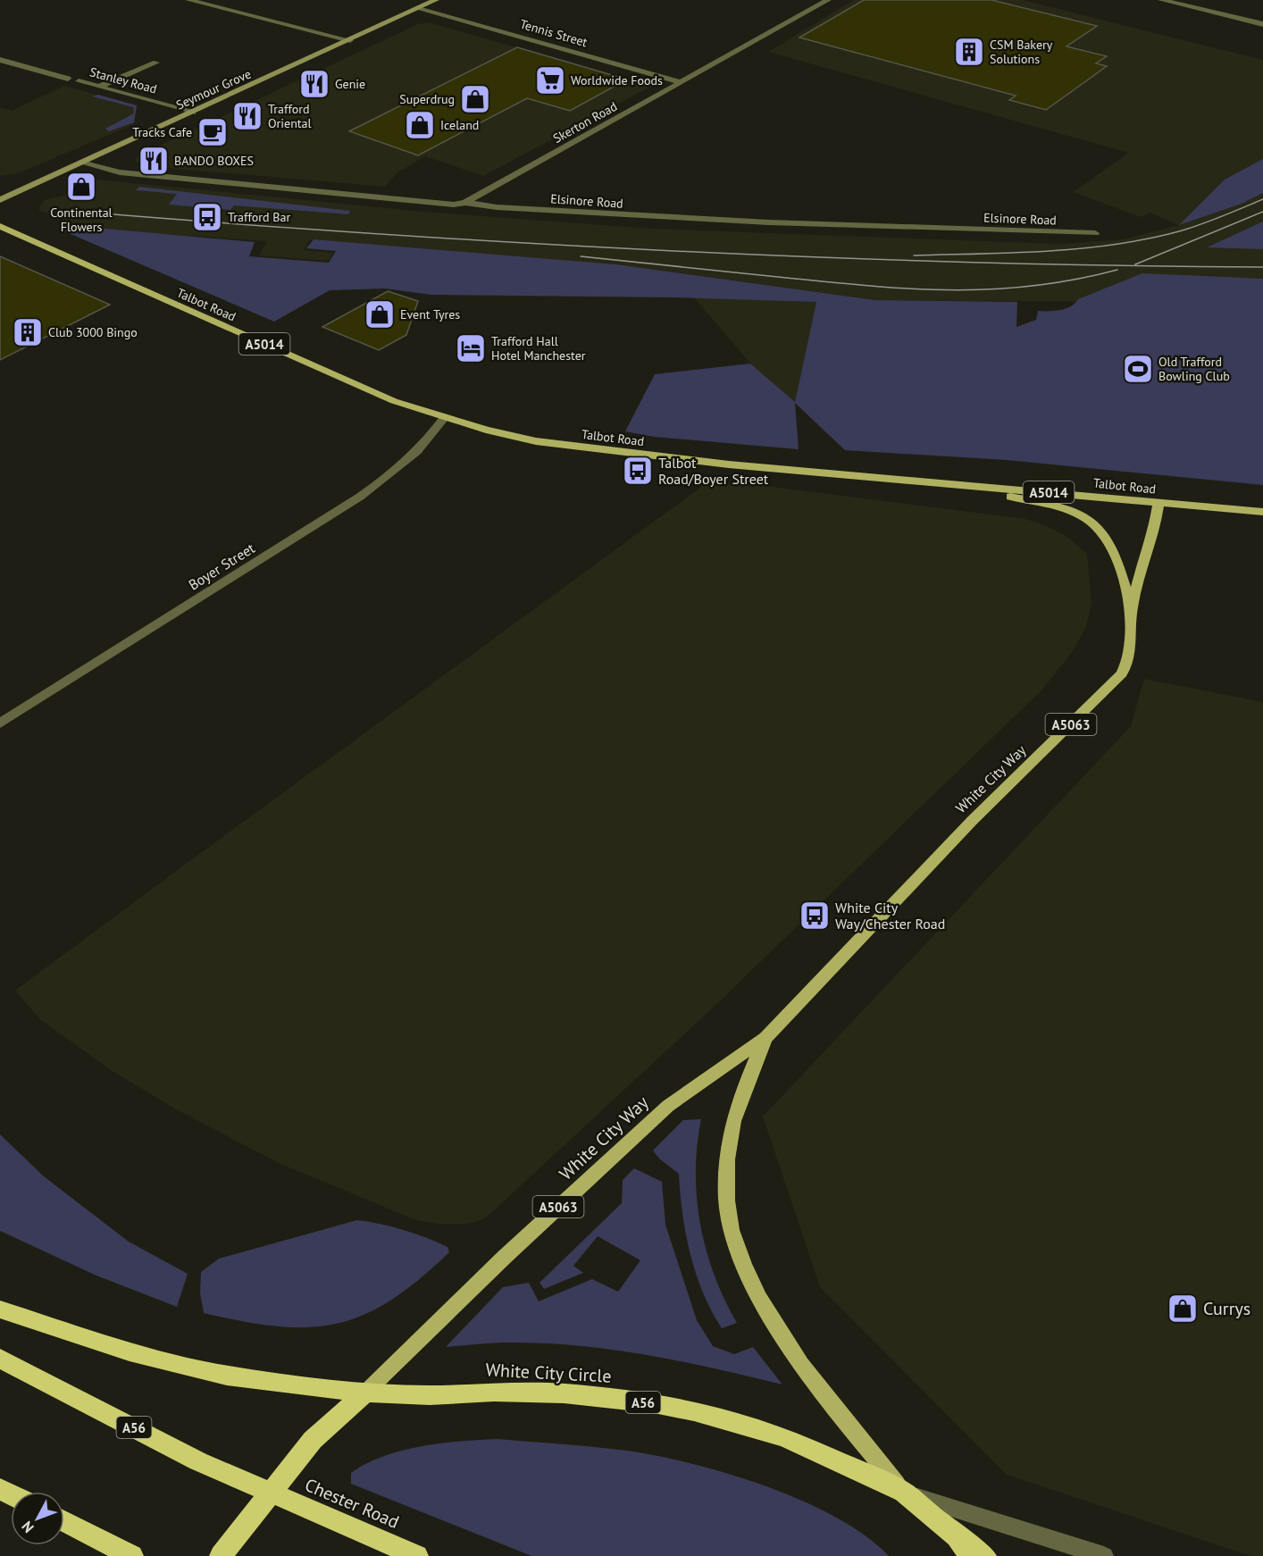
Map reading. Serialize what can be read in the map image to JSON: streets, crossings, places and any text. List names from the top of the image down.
{
  "streets": {
    "highway": ["White City Circle", "A56", "Chester Road"],
    "main road": [
      "Seymour Grove",
      "Talbot Road",
      "A5014",
      "A5063",
      "White City Way"
    ],
    "street": [
      "Tennis Street",
      "Stanley Road",
      "Skerton Road",
      "Elsinore Road",
      "Boyer Street"
    ]
  },
  "crossings": [
    ["Tennis Street", "Seymour Grove"],
    ["Tennis Street", "Skerton Road"],
    ["Stanley Road", "Seymour Grove"],
    ["Seymour Grove", "Elsinore Road"],
    ["Skerton Road", "Elsinore Road"],
    ["Talbot Road", "Boyer Street"],
    ["Talbot Road", "White City Way"],
    ["White City Way", "White City Circle"],
    ["White City Circle", "A56"],
    ["A56", "Chester Road"]
  ],
  "places": {
    "building": ["CSM Bakery Solutions", "Club 3000 Bingo"],
    "supermarket": ["Worldwide Foods"],
    "restaurant": ["Genie", "Trafford Oriental", "BANDO BOXES"],
    "shop": [
      "Superdrug",
      "Iceland",
      "Continental Flowers",
      "Event Tyres",
      "Currys"
    ],
    "cafe": ["Tracks Cafe"],
    "bus stop": ["Trafford Bar", "Talbot Road/Boyer Street", "White City Way/Chester Road"],
    "hotel": ["Trafford Hall Hotel Manchester"],
    "sports": ["Old Trafford Bowling Club"]
  },
  "north": "bottom left"
}
